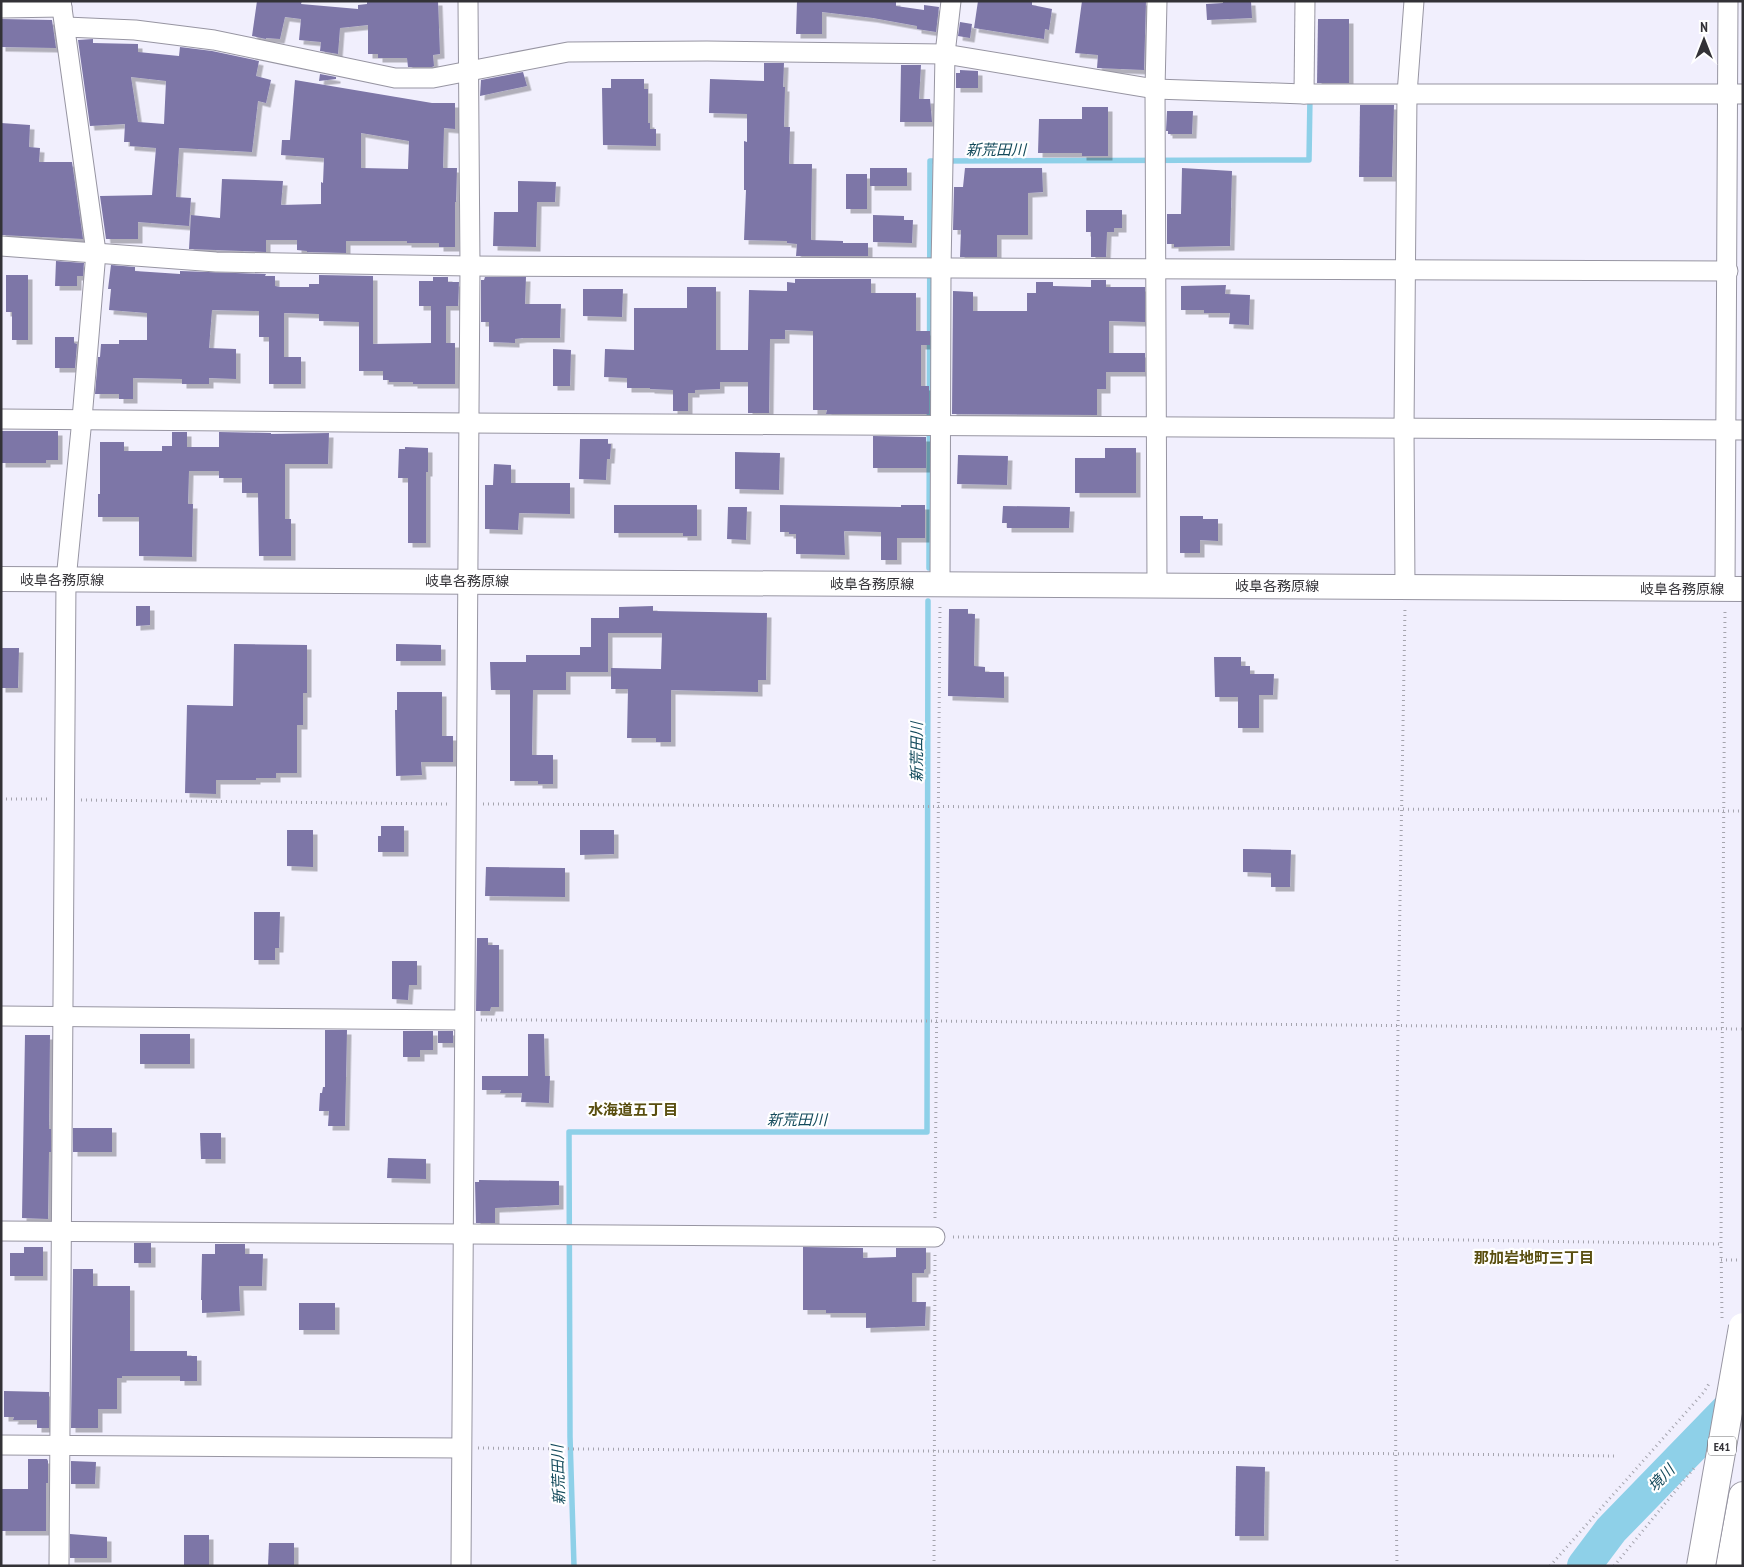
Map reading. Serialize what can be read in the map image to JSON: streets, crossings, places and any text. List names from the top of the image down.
{
  "streets": {
    "highway": ["E41"],
    "main road": ["岐阜各務原線"]
  },
  "districts": ["水海道五丁目", "那加岩地町三丁目"],
  "water": ["新荒田川", "境川"],
  "north": "top"
}
